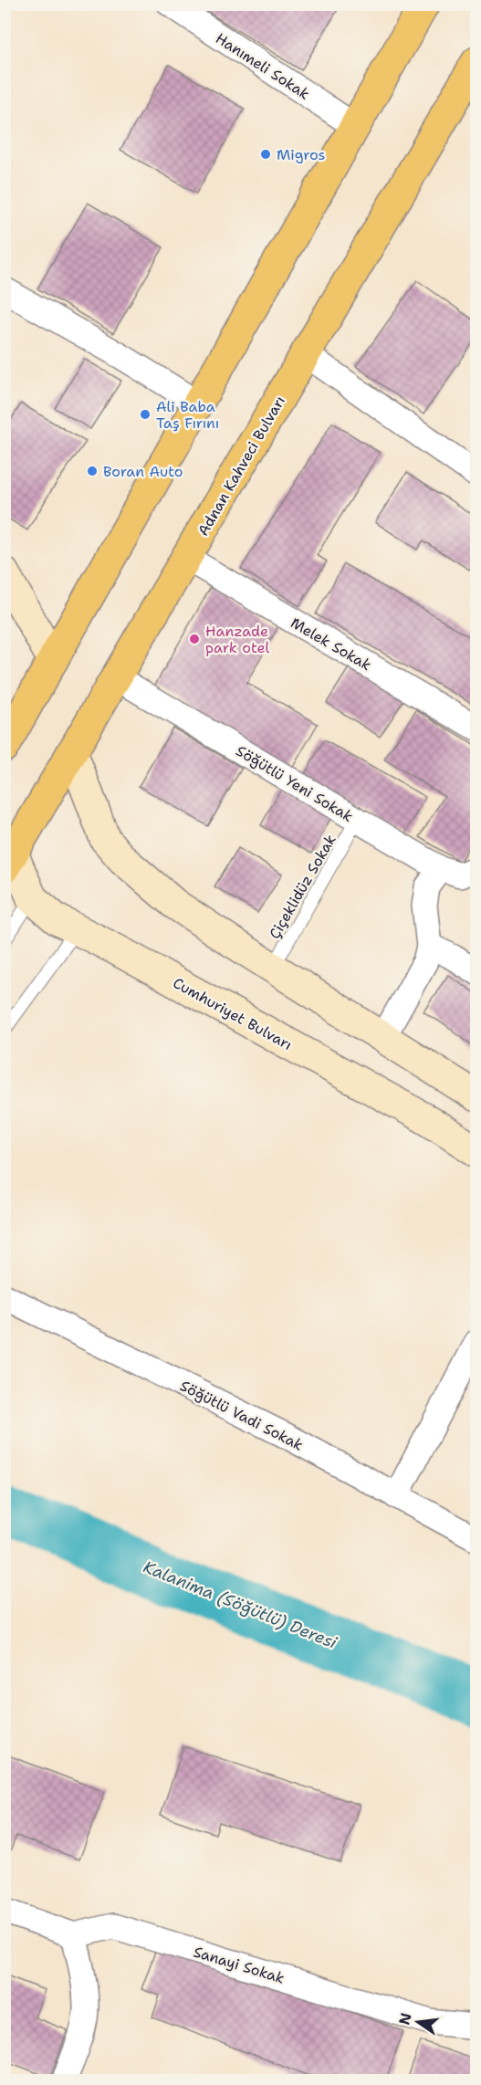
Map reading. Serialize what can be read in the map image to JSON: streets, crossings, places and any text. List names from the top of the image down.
{
  "streets": {
    "highway": ["Adnan Kahveci Bulvarı"],
    "street": [
      "Hanımeli Sokak",
      "Melek Sokak",
      "Söğütlü Yeni Sokak",
      "Cumhuriyet Bulvarı",
      "Söğütlü Vadi Sokak",
      "Sanayi Sokak"
    ],
    "lane": ["Çiçeklidüz Sokak"]
  },
  "crossings": [
    ["Adnan Kahveci Bulvarı", "Melek Sokak"],
    ["Adnan Kahveci Bulvarı", "Söğütlü Yeni Sokak"],
    ["Adnan Kahveci Bulvarı", "Cumhuriyet Bulvarı"],
    ["Söğütlü Yeni Sokak", "Çiçeklidüz Sokak"]
  ],
  "water": ["Kalanima (Söğütlü) Deresi"],
  "places": [
    "Migros",
    "Ali Baba Taş Fırını",
    "Boran Auto",
    "Hanzade park otel"
  ],
  "north": "left"
}
